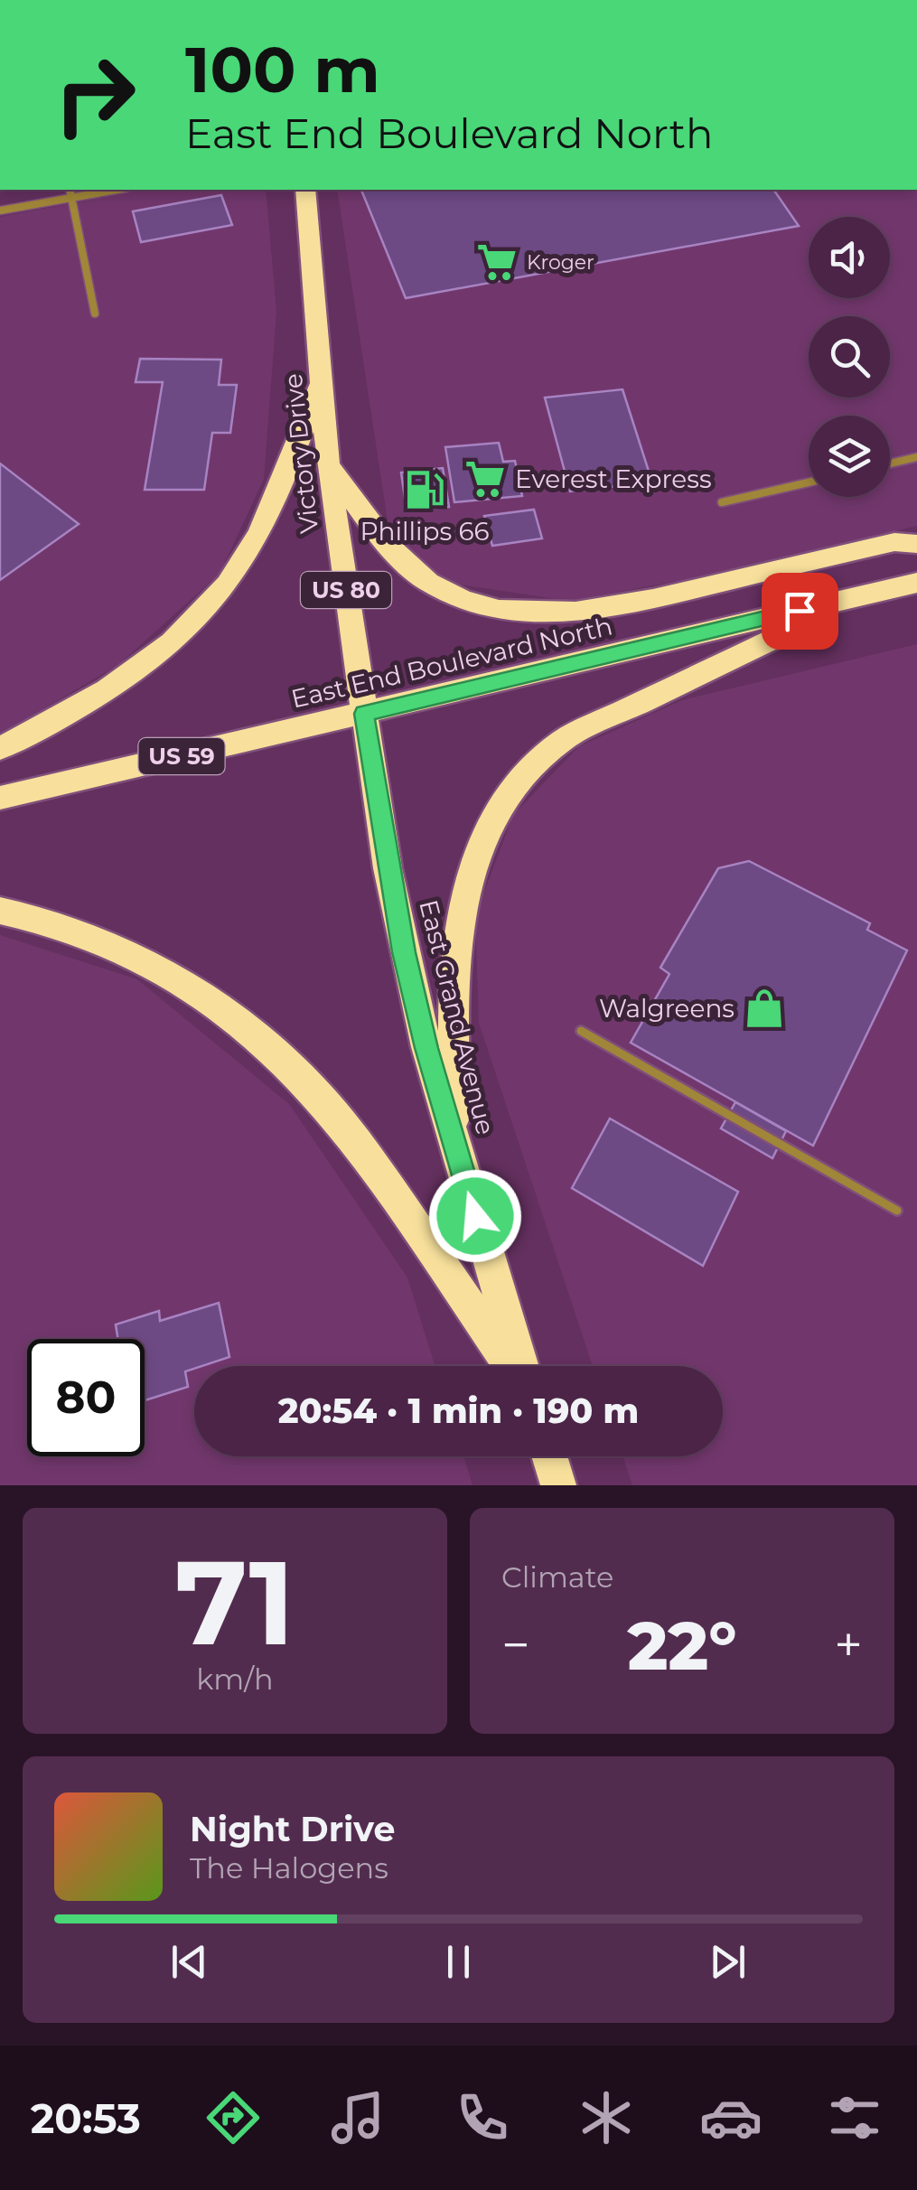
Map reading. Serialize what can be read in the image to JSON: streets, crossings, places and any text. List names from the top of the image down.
{
  "streets": {
    "highway": [
      "Victory Drive",
      "US 80",
      "East End Boulevard North",
      "US 59",
      "East Grand Avenue"
    ]
  },
  "crossings": [
    ["Victory Drive", "East End Boulevard North"],
    ["Victory Drive", "East Grand Avenue"],
    ["East End Boulevard North", "East Grand Avenue"]
  ],
  "places": {
    "supermarket": ["Kroger", "Everest Express"],
    "fuel station": ["Phillips 66"],
    "shop": ["Walgreens"]
  },
  "page": {
    "turn": ["100 m", "East End Boulevard North"],
    "limit": "80",
    "trip": "20:54 · 1 min · 190 m",
    "tile": [
      ["71", "km/h"],
      "Climate"
    ],
    "heat": ["−", "22°", "+"],
    "song": ["Night Drive", "The Halogens"],
    "tabs": "20:53"
  }
}
